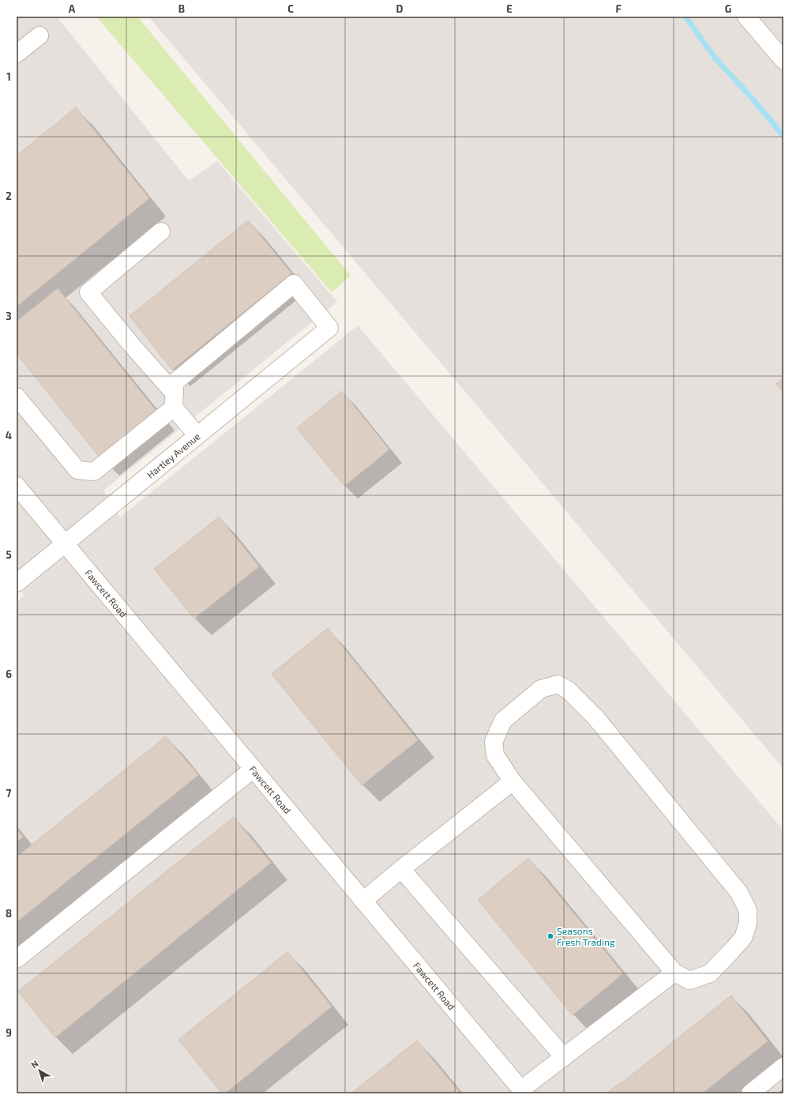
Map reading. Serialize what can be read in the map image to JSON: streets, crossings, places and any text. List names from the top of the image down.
{
  "streets": {
    "street": ["Hartley Avenue", "Fawcett Road"]
  },
  "crossings": [
    ["Hartley Avenue", "Fawcett Road"]
  ],
  "places": ["Seasons Fresh Trading"],
  "north": "top left",
  "grid": {
    "columns": [
      "A",
      "B",
      "C",
      "D",
      "E",
      "F",
      "G"
    ],
    "rows": [
      "1",
      "2",
      "3",
      "4",
      "5",
      "6",
      "7",
      "8",
      "9"
    ]
  }
}
